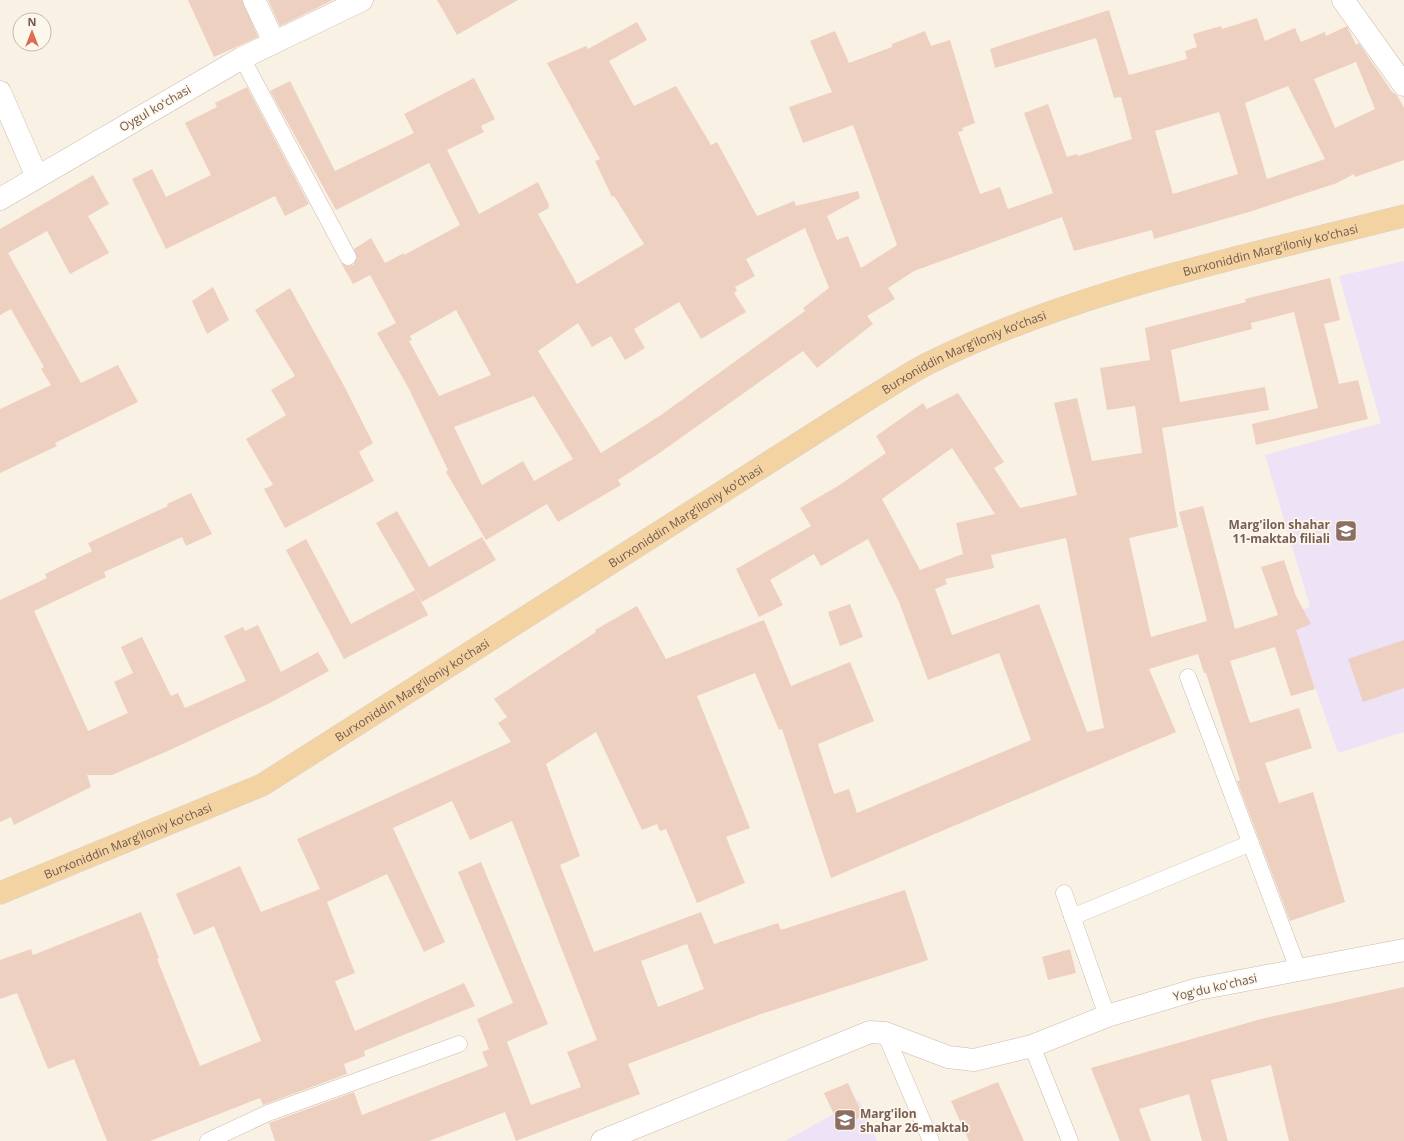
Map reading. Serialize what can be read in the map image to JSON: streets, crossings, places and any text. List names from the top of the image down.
{
  "streets": {
    "main road": ["Burxoniddin Marg’iloniy ko’chasi"],
    "street": ["Oygul koʻchasi", "Yogʻdu koʻchasi"]
  },
  "places": {
    "school or university": ["Marg'ilon shahar 11-maktab filiali", "Marg'ilon shahar 26-maktab"]
  },
  "north": "top"
}
